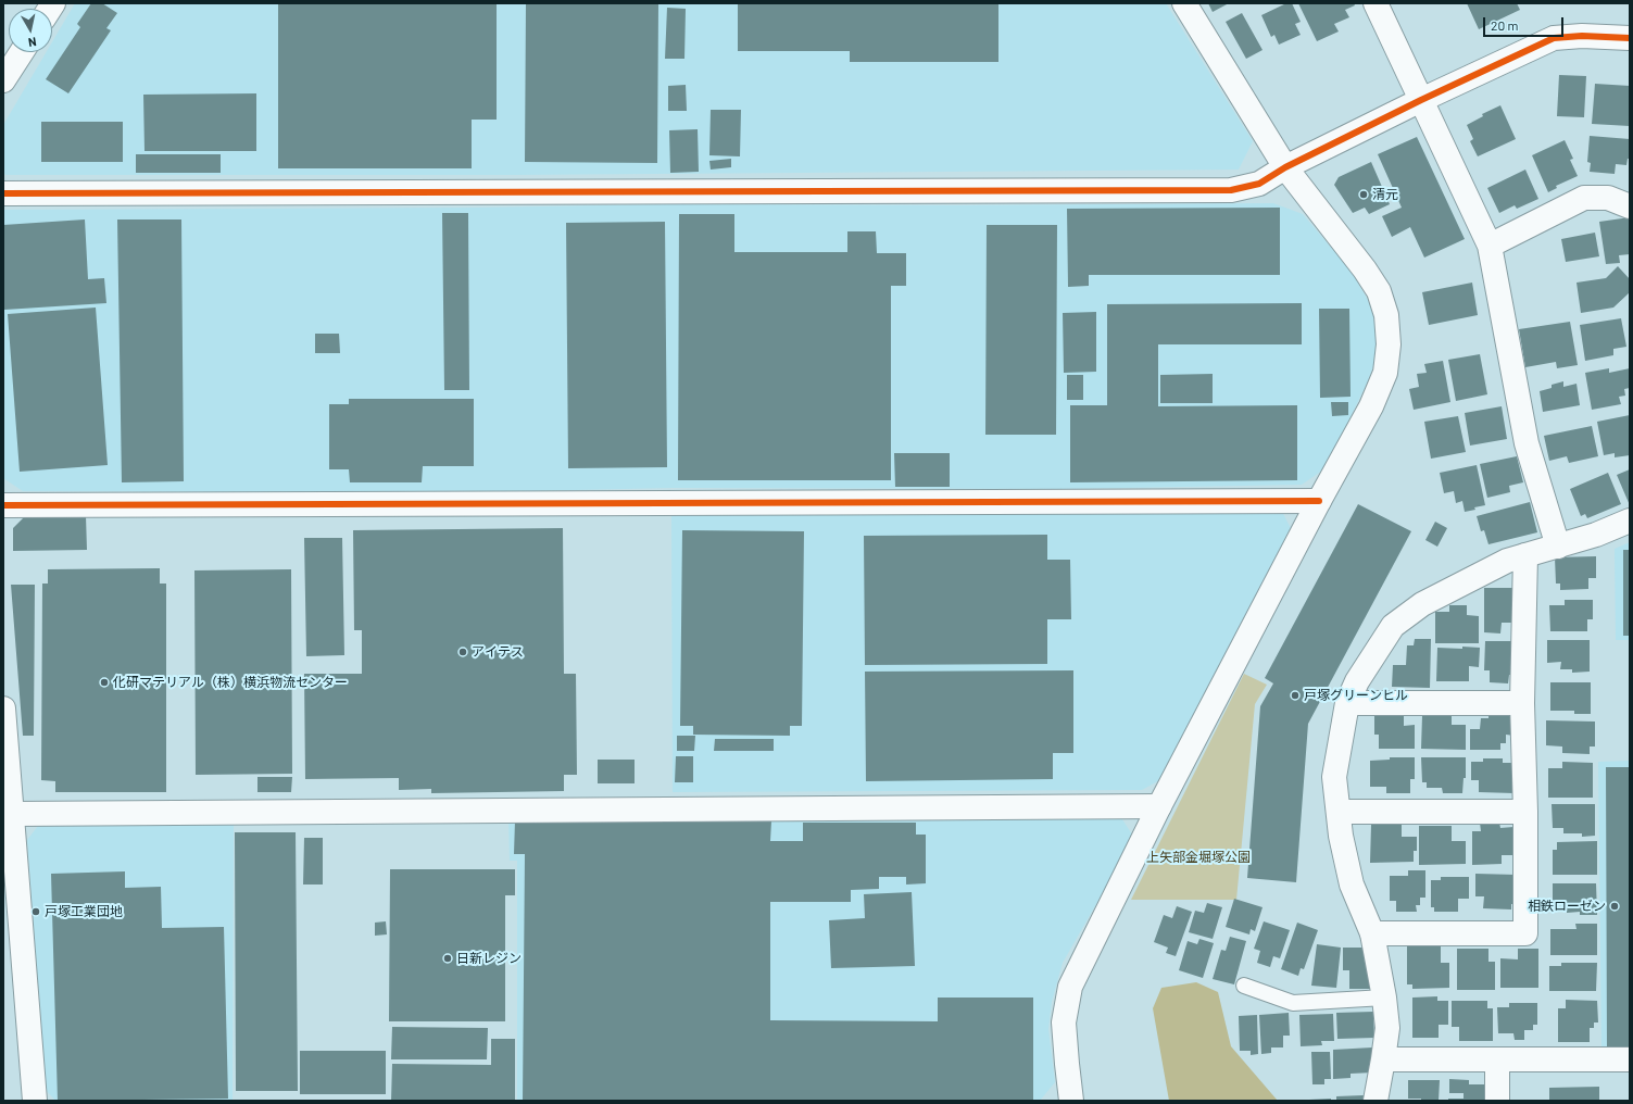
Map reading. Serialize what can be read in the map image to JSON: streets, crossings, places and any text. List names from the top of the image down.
{
  "parks": ["上矢部金堀塚公園"],
  "places": [
    "清元",
    "アイテス",
    "化研マテリアル（株）横浜物流センター",
    "戸塚グリーンヒル",
    "相鉄ローゼン",
    "戸塚工業団地",
    "日新レジン"
  ],
  "scale_bar": "20 m",
  "north": "bottom"
}
